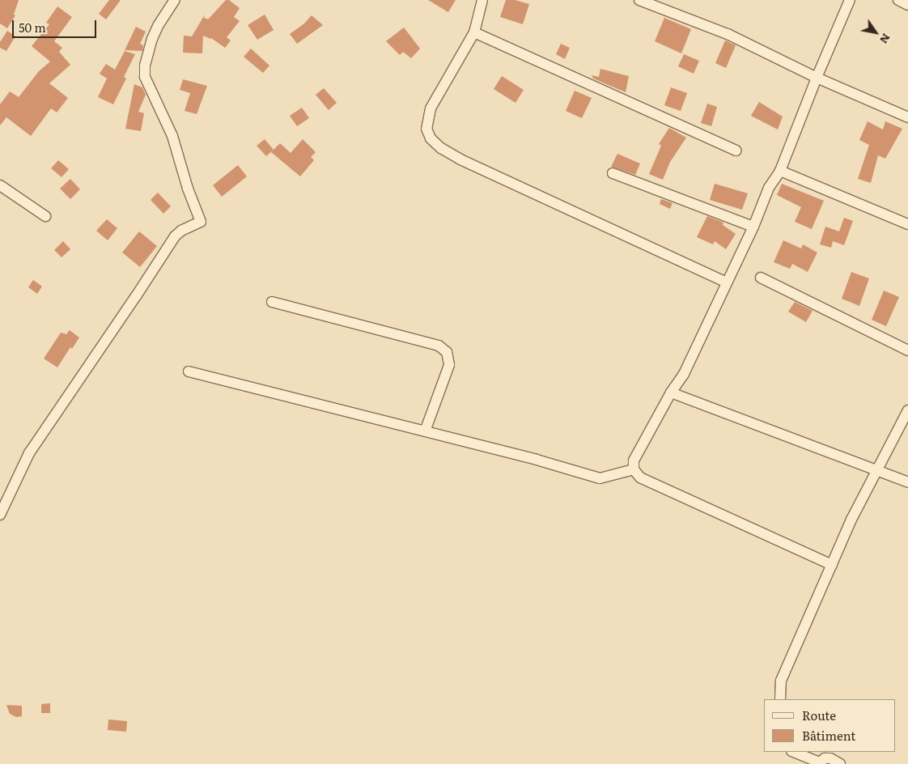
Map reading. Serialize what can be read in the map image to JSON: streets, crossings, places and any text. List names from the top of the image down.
{
  "legend": ["Route", "Bâtiment"],
  "scale_bar": "50 m",
  "north": "bottom right"
}
